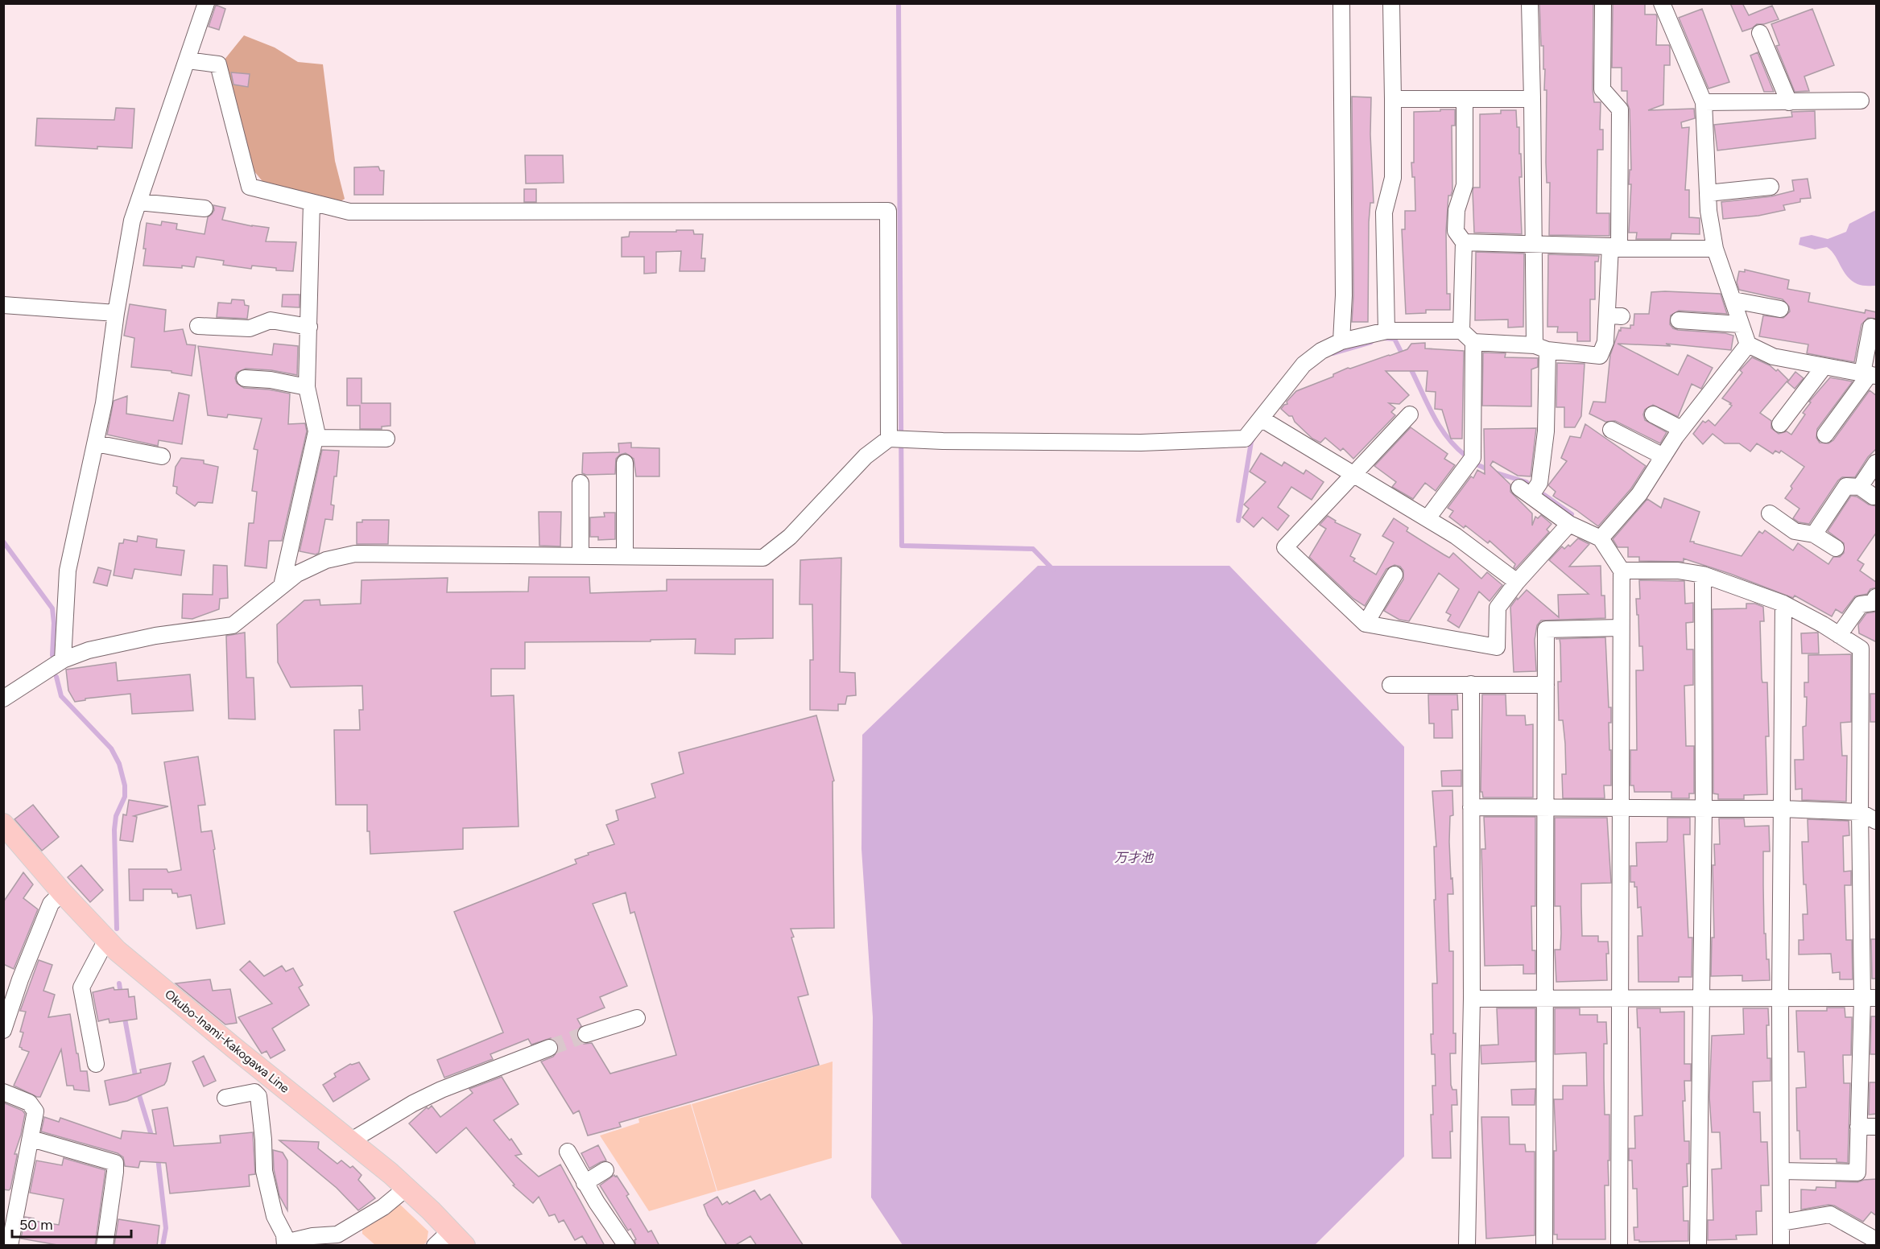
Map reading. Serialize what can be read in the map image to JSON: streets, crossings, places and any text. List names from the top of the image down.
{
  "streets": {
    "main road": ["Okubo-Inami-Kakogawa Line"]
  },
  "water": ["万才池"],
  "scale_bar": "50 m"
}
